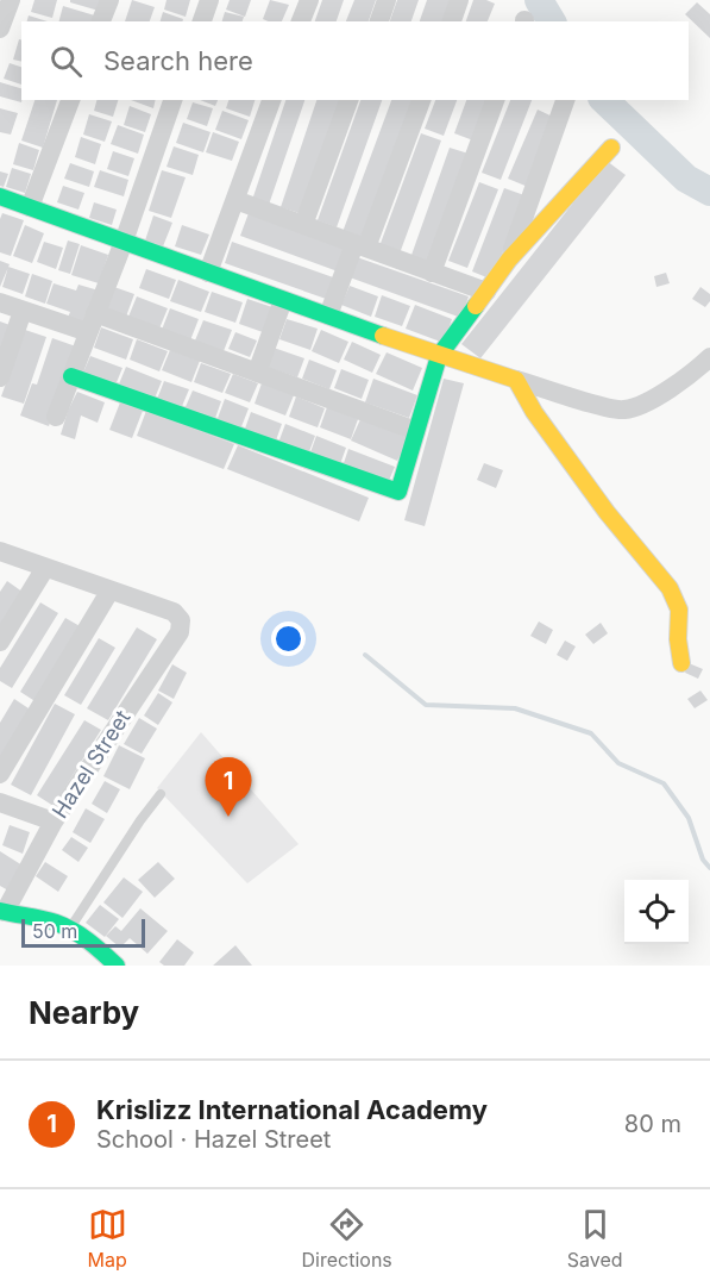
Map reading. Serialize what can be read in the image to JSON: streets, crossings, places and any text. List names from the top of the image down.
{
  "streets": {
    "street": ["Hazel Street"]
  },
  "scale_bar": "50 m",
  "page": {
    "search": "Search here",
    "pins": "1",
    "scale": "50 m",
    "heading": "Nearby",
    "list": [
      {
        "mark": "1",
        "name": "Krislizz International Academy",
        "note": "School · Hazel Street",
        "value": "80 m"
      }
    ],
    "nav": ["Map", "Directions", "Saved"]
  }
}
